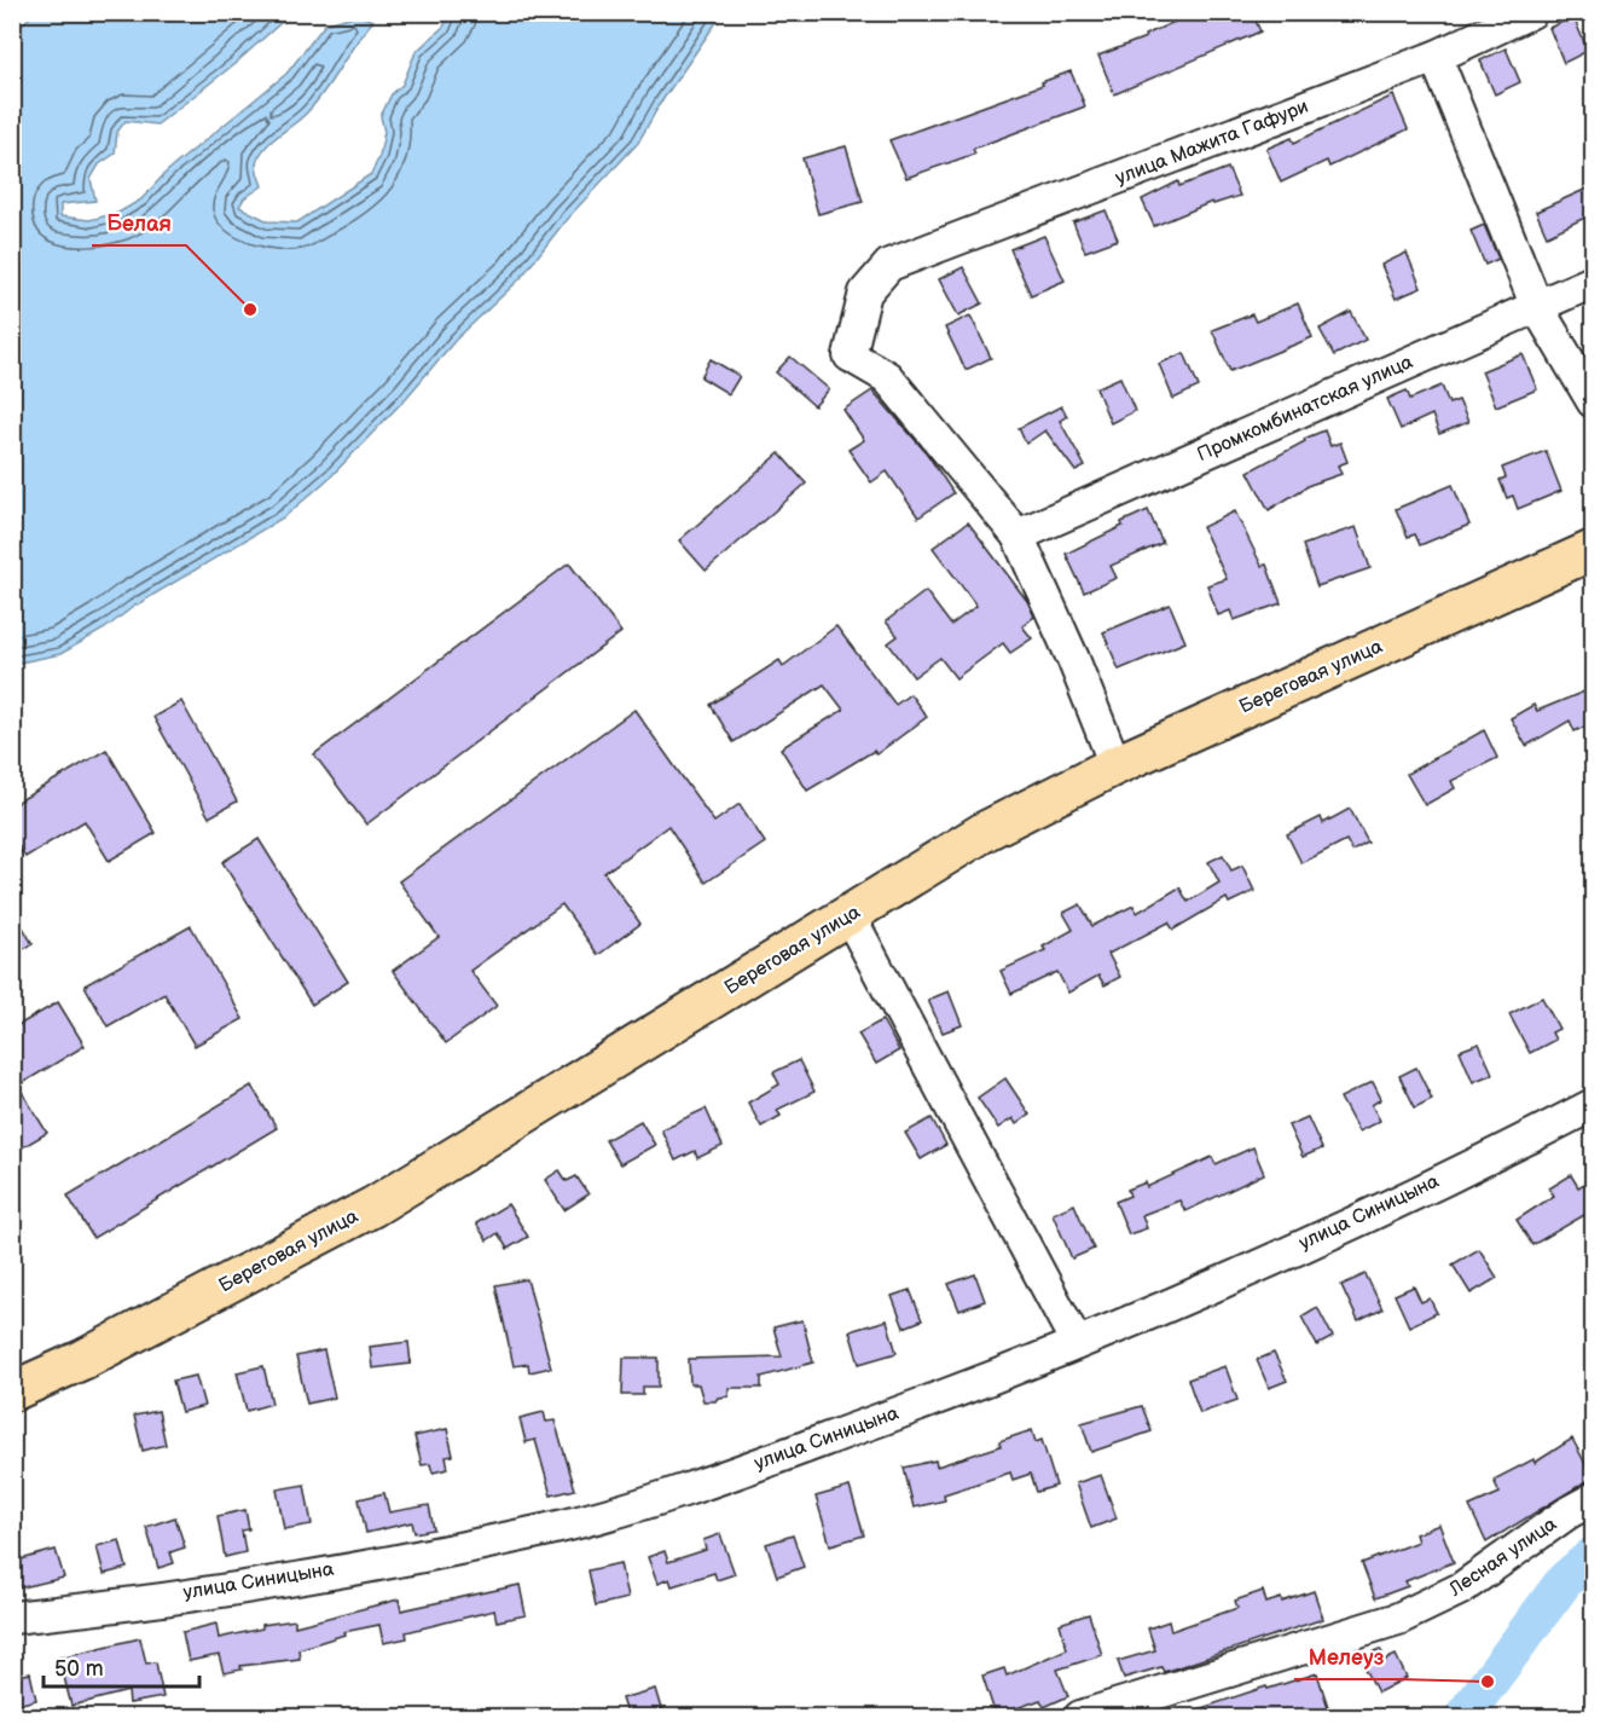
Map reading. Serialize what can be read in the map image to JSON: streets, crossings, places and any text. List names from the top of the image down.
{
  "streets": {
    "main road": ["Береговая улица"],
    "street": [
      "улица Мажита Гафури",
      "Промкомбинатская улица",
      "улица Синицына",
      "Лесная улица"
    ]
  },
  "crossings": [
    ["улица Мажита Гафури", "Промкомбинатская улица"]
  ],
  "places": ["Белая", "Мелеуз"],
  "scale_bar": "50 m"
}
